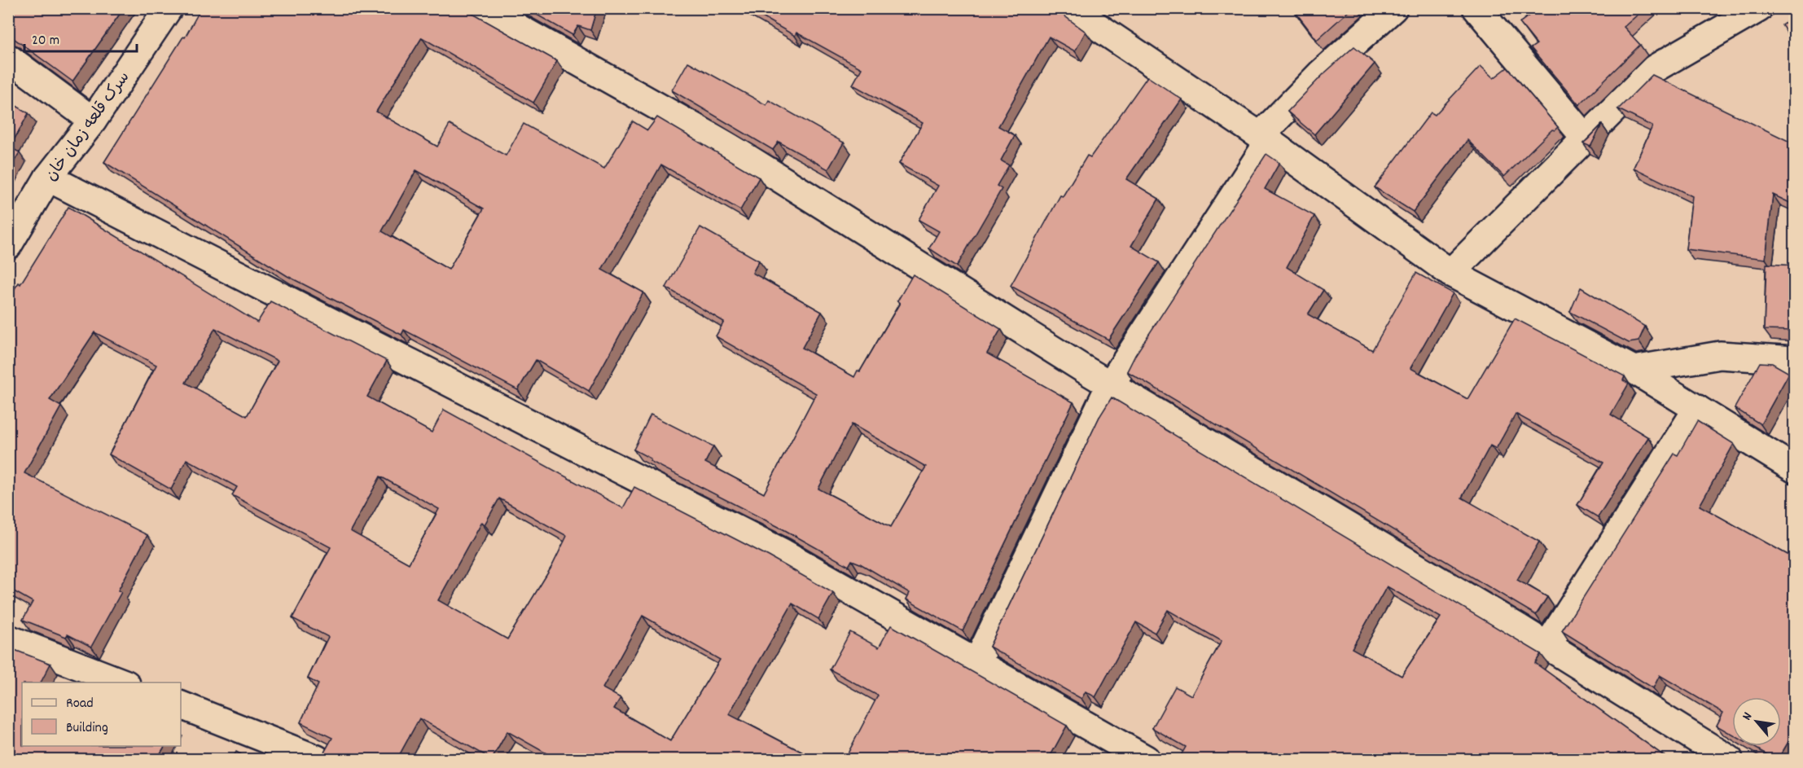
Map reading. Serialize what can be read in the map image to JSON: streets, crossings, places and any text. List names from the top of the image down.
{
  "streets": {
    "street": ["سرک قلعه زمان خان"]
  },
  "legend": ["Road", "Building"],
  "scale_bar": "20 m",
  "north": "top left"
}
